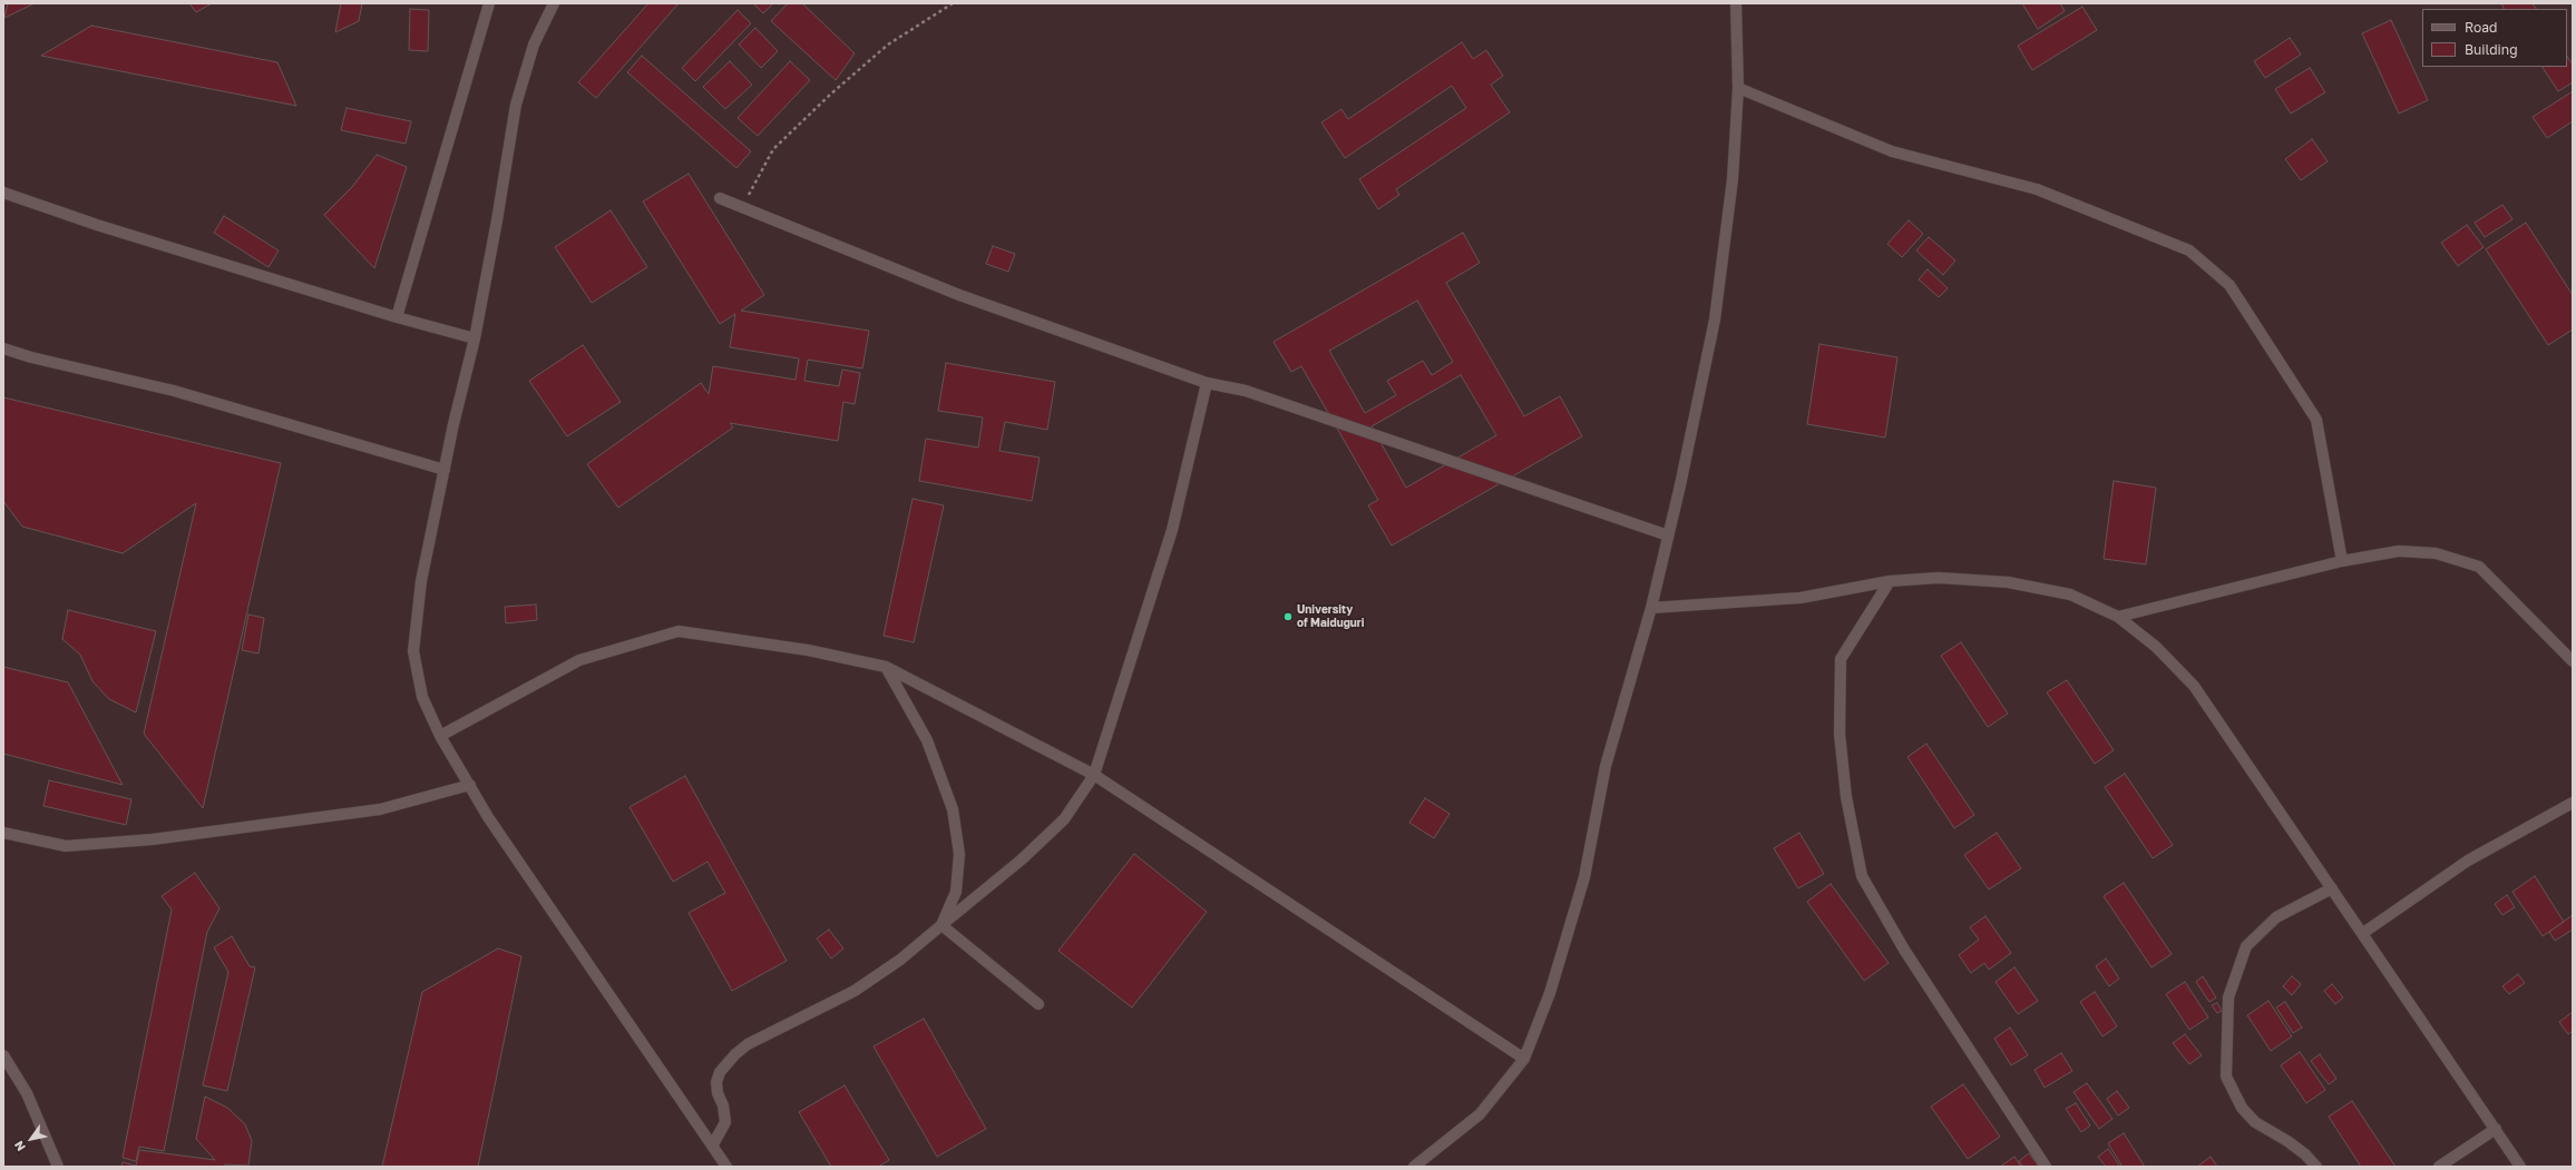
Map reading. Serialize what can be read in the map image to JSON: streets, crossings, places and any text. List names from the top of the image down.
{
  "places": ["University of Maiduguri"],
  "legend": ["Road", "Building"],
  "north": "bottom left"
}
